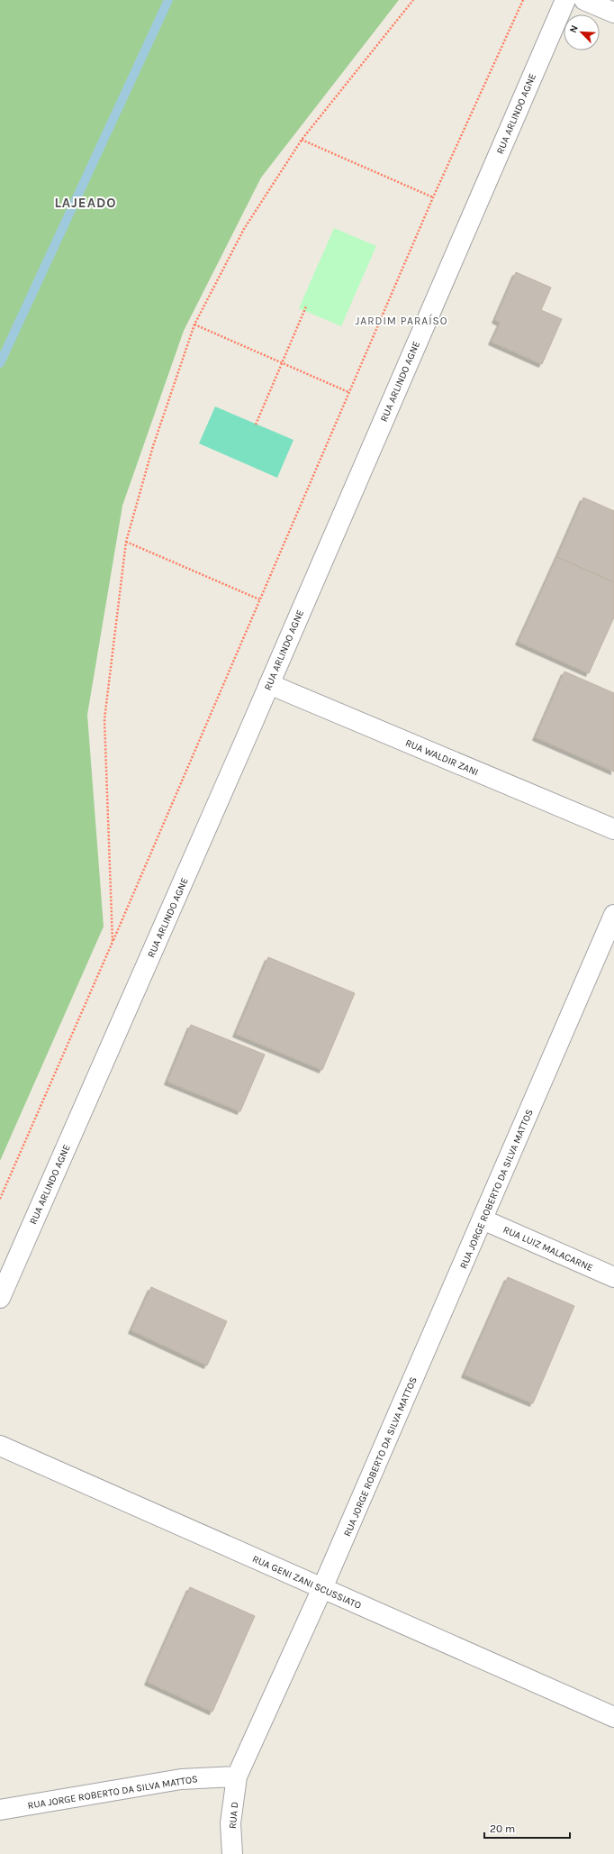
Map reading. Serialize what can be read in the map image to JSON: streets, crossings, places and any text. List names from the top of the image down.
{
  "streets": {
    "street": [
      "RUA ARLINDO AGNE",
      "RUA WALDIR ZANI",
      "RUA JORGE ROBERTO DA SILVA MATTOS",
      "RUA LUIZ MALACARNE",
      "RUA GENI ZANI SCUSSIATO",
      "RUA D"
    ]
  },
  "crossings": [
    ["RUA ARLINDO AGNE", "RUA WALDIR ZANI"],
    ["RUA JORGE ROBERTO DA SILVA MATTOS", "RUA LUIZ MALACARNE"],
    ["RUA JORGE ROBERTO DA SILVA MATTOS", "RUA GENI ZANI SCUSSIATO"],
    ["RUA JORGE ROBERTO DA SILVA MATTOS", "RUA D"]
  ],
  "districts": ["LAJEADO", "JARDIM PARAÍSO"],
  "scale_bar": "20 m",
  "north": "top left"
}
